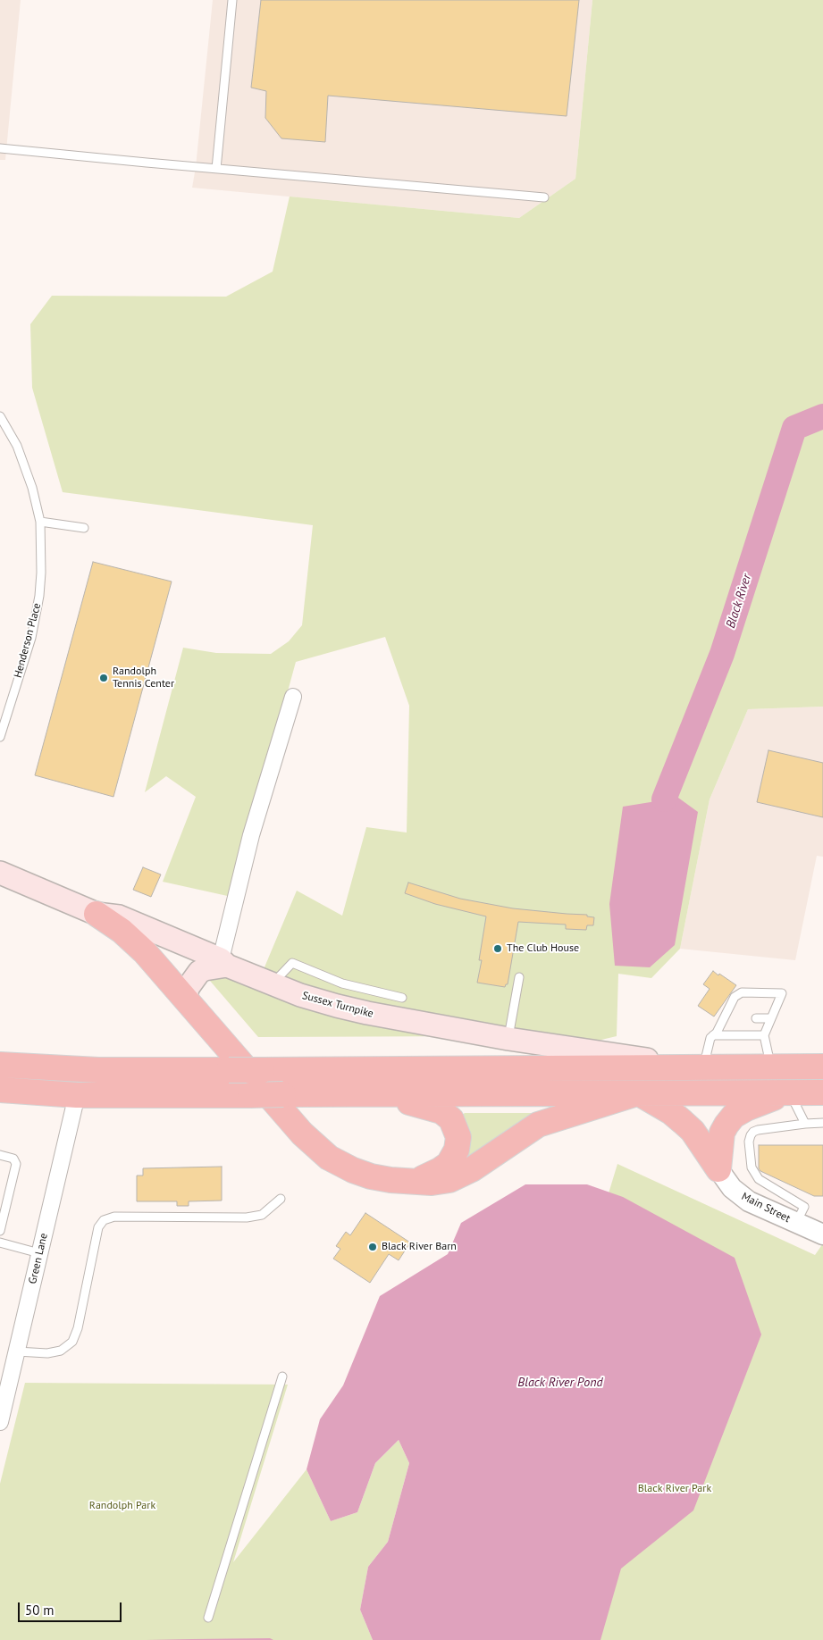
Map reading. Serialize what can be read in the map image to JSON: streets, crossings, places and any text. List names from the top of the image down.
{
  "streets": {
    "main road": ["Sussex Turnpike"],
    "street": ["Main Street", "Green Lane"],
    "lane": ["Henderson Place"]
  },
  "water": ["Black River", "Black River Pond"],
  "parks": ["Black River Park", "Randolph Park"],
  "places": ["Randolph Tennis Center", "The Club House", "Black River Barn"],
  "scale_bar": "50 m"
}
